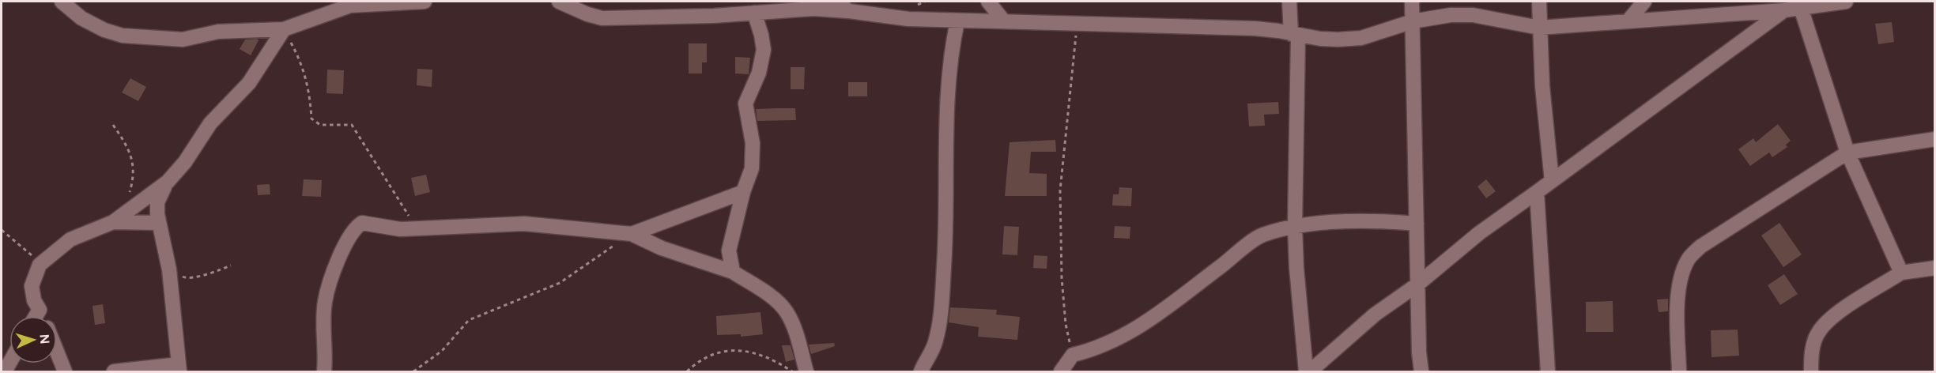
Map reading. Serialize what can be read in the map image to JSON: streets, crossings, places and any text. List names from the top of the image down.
{
  "north": "right"
}
